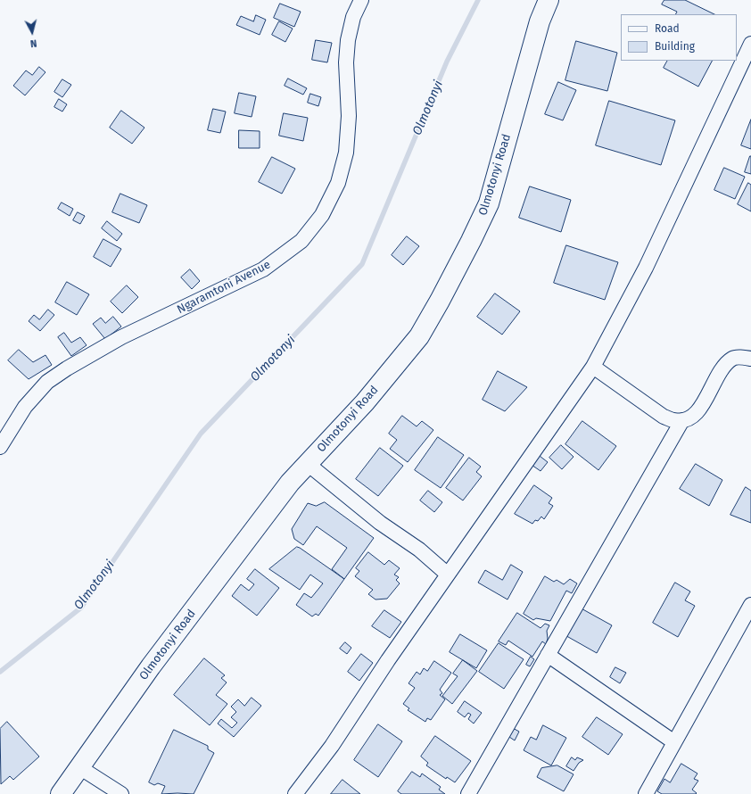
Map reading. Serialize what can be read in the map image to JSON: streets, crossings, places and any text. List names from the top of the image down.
{
  "streets": {
    "street": ["Olmotonyi Road", "Ngaramtoni Avenue"]
  },
  "water": ["Olmotonyi"],
  "legend": ["Road", "Building"],
  "north": "bottom"
}
